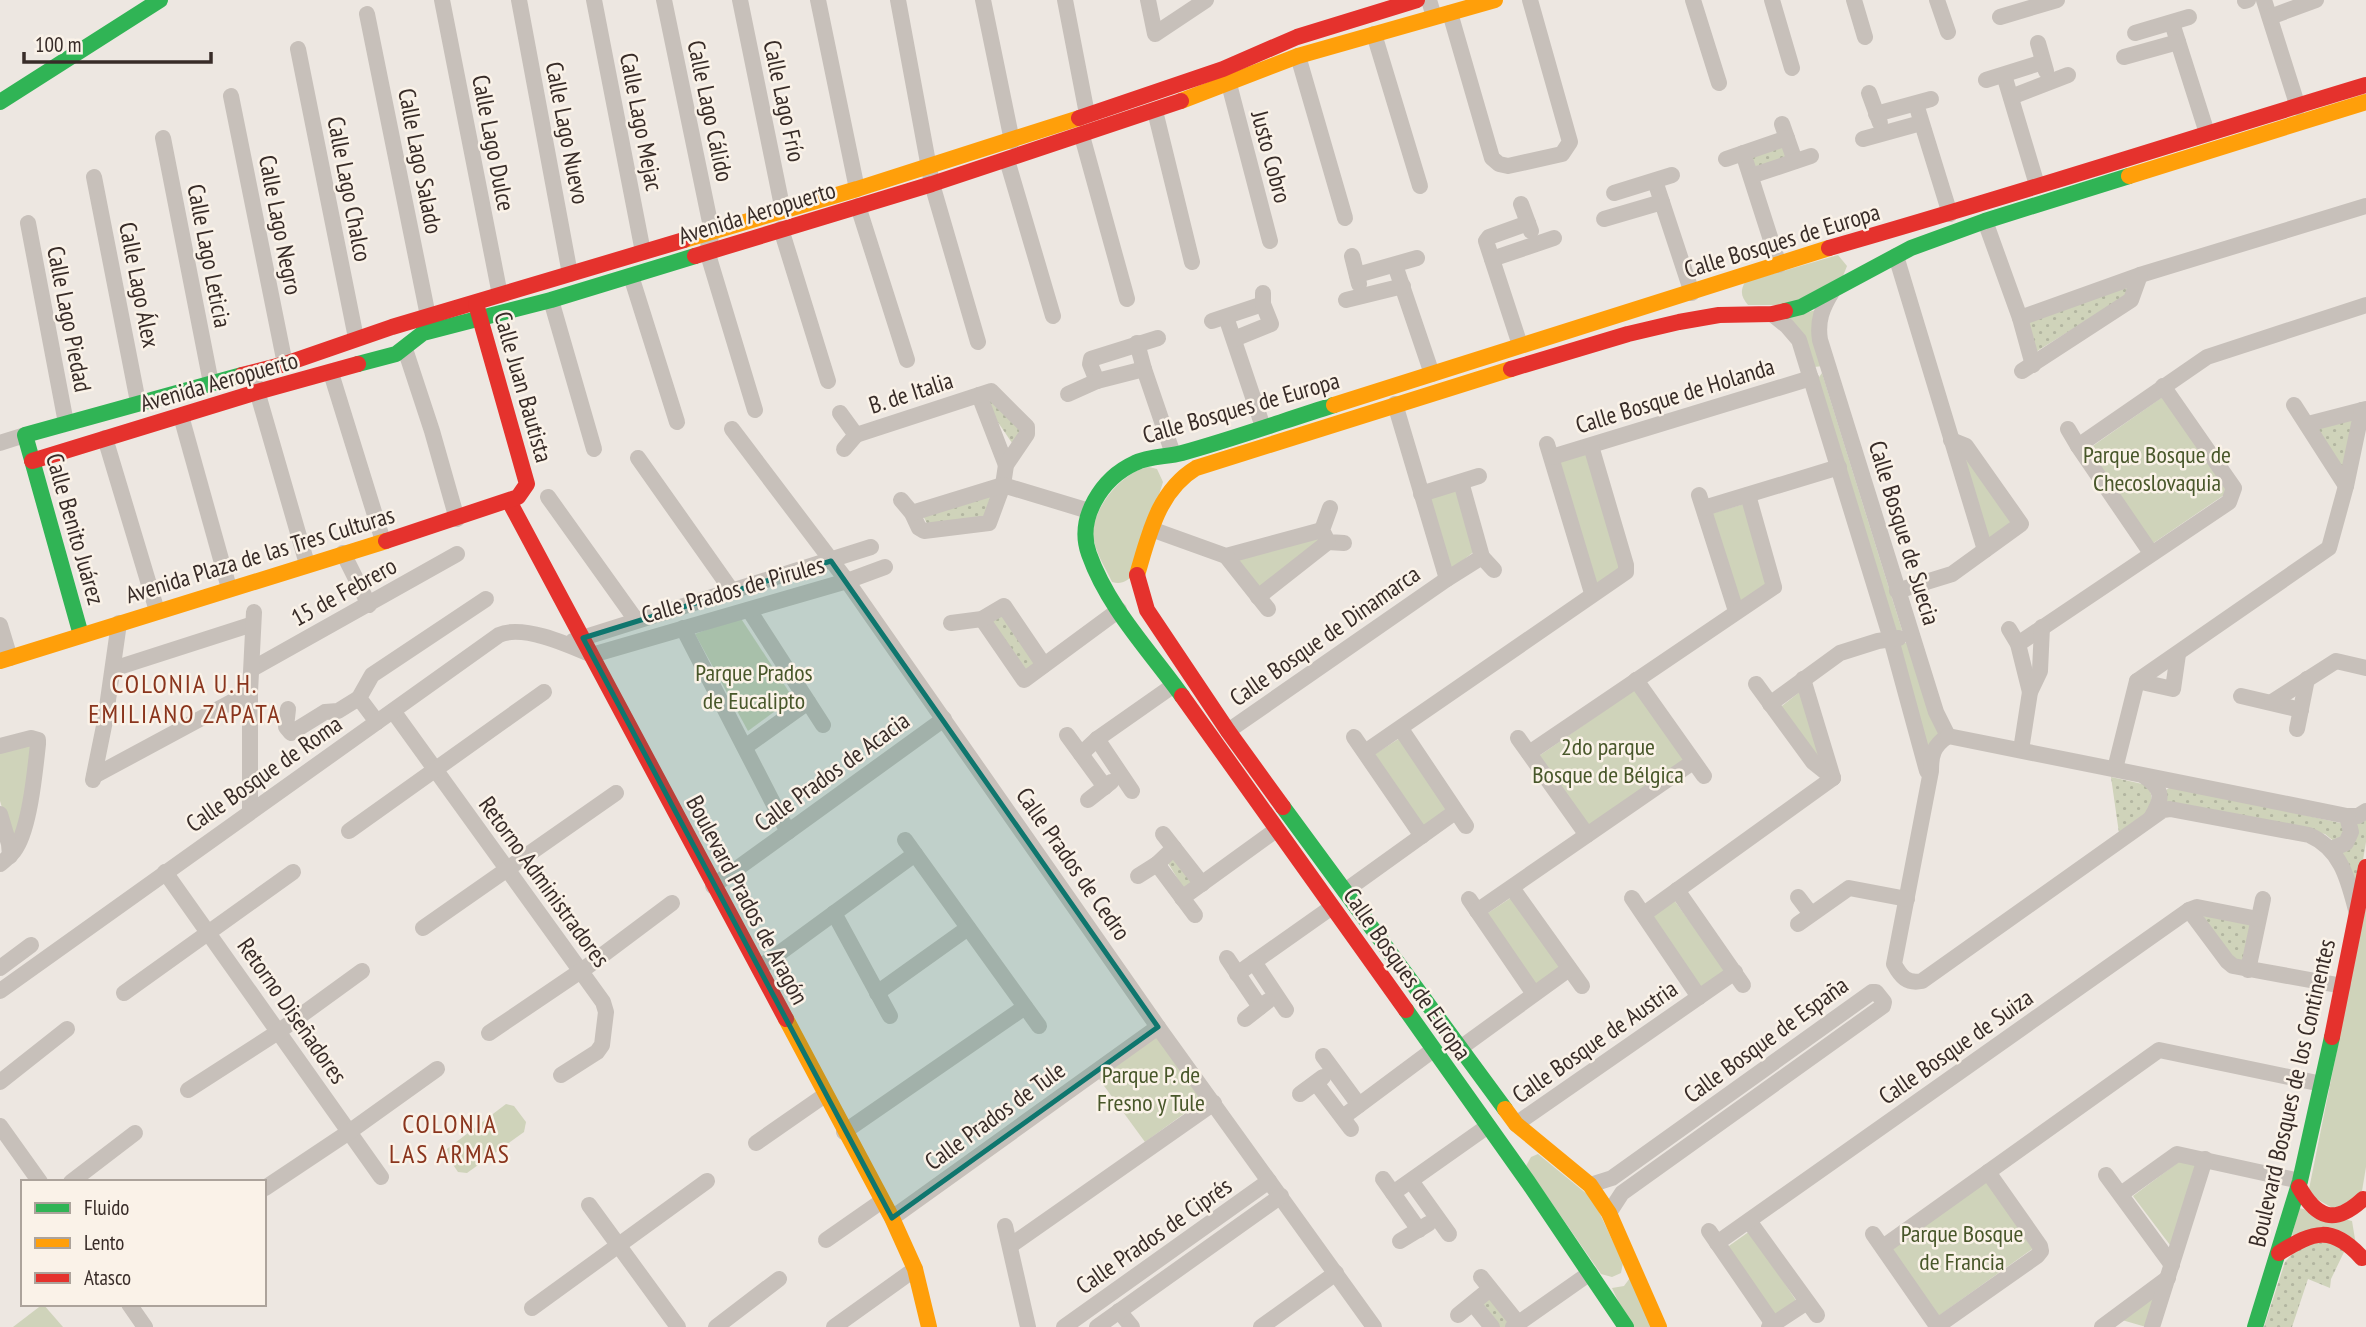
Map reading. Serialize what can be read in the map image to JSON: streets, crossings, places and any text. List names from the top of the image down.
{
  "streets": {
    "main road": [
      "Avenida Aeropuerto",
      "Calle Bosques de Europa",
      "Calle Juan Bautista",
      "Calle Benito Juárez",
      "Avenida Plaza de las Tres Culturas",
      "Boulevard Prados de Aragón",
      "Boulevard Bosques de los Continentes"
    ],
    "street": [
      "Calle Lago Frío",
      "Calle Lago Cálido",
      "Calle Lago Mejac",
      "Calle Lago Nuevo",
      "Calle Lago Dulce",
      "Justo Cobro",
      "Calle Lago Salado",
      "Calle Lago Chalco",
      "Calle Lago Negro",
      "Calle Lago Leticia",
      "Calle Lago Álex",
      "Calle Lago Piedad",
      "B. de Italia",
      "Calle Bosque de Holanda",
      "Calle Bosque de Suecia",
      "Calle Prados de Pirules",
      "15 de Febrero",
      "Calle Bosque de Dinamarca",
      "Calle Prados de Acacia",
      "Calle Bosque de Roma",
      "Calle Prados de Cedro",
      "Retorno Administradores",
      "Retorno Diseñadores",
      "Calle Bosque de España",
      "Calle Bosque de Austria",
      "Calle Bosque de Suiza",
      "Calle Prados de Tule",
      "Calle Prados de Ciprés"
    ]
  },
  "crossings": [
    ["Calle Lago Frío", "Avenida Aeropuerto"],
    ["Calle Lago Cálido", "Avenida Aeropuerto"],
    ["Calle Lago Mejac", "Avenida Aeropuerto"],
    ["Calle Lago Nuevo", "Avenida Aeropuerto"],
    ["Calle Lago Dulce", "Avenida Aeropuerto"],
    ["Justo Cobro", "Avenida Aeropuerto"],
    ["Calle Lago Salado", "Avenida Aeropuerto"],
    ["Calle Lago Chalco", "Avenida Aeropuerto"],
    ["Avenida Aeropuerto", "Calle Lago Negro"],
    ["Avenida Aeropuerto", "Calle Lago Leticia"],
    ["Avenida Aeropuerto", "Calle Lago Álex"],
    ["Avenida Aeropuerto", "Calle Lago Piedad"],
    ["Avenida Aeropuerto", "Calle Juan Bautista"],
    ["Avenida Aeropuerto", "Calle Benito Juárez"],
    ["Calle Bosques de Europa", "Calle Bosque de Suecia"],
    ["Calle Bosques de Europa", "Calle Bosque de Dinamarca"],
    ["Calle Bosques de Europa", "Calle Bosque de España"],
    ["Calle Bosques de Europa", "Calle Bosque de Austria"],
    ["Calle Juan Bautista", "Avenida Plaza de las Tres Culturas"],
    ["Calle Bosque de Holanda", "Calle Bosque de Suecia"],
    ["Calle Benito Juárez", "Avenida Plaza de las Tres Culturas"],
    ["Avenida Plaza de las Tres Culturas", "Boulevard Prados de Aragón"],
    ["Calle Prados de Pirules", "Calle Bosque de Roma"],
    ["Calle Prados de Pirules", "Calle Prados de Cedro"],
    ["Calle Prados de Pirules", "Boulevard Prados de Aragón"],
    ["Calle Prados de Acacia", "Calle Prados de Cedro"],
    ["Calle Prados de Acacia", "Boulevard Prados de Aragón"],
    ["Calle Bosque de Roma", "Retorno Administradores"],
    ["Calle Bosque de Roma", "Boulevard Prados de Aragón"],
    ["Calle Bosque de Roma", "Retorno Diseñadores"],
    ["Calle Prados de Cedro", "Calle Prados de Tule"],
    ["Calle Prados de Cedro", "Calle Prados de Ciprés"],
    ["Boulevard Prados de Aragón", "Calle Prados de Tule"]
  ],
  "districts": ["COLONIA U.H. EMILIANO ZAPATA", "COLONIA LAS ARMAS"],
  "parks": [
    "Parque Bosque de Checoslovaquia",
    "Parque Prados de Eucalipto",
    "2do parque Bosque de Bélgica",
    "Parque P. de Fresno y Tule",
    "Parque Bosque de Francia"
  ],
  "legend": ["Fluido", "Lento", "Atasco"],
  "scale_bar": "100 m"
}
